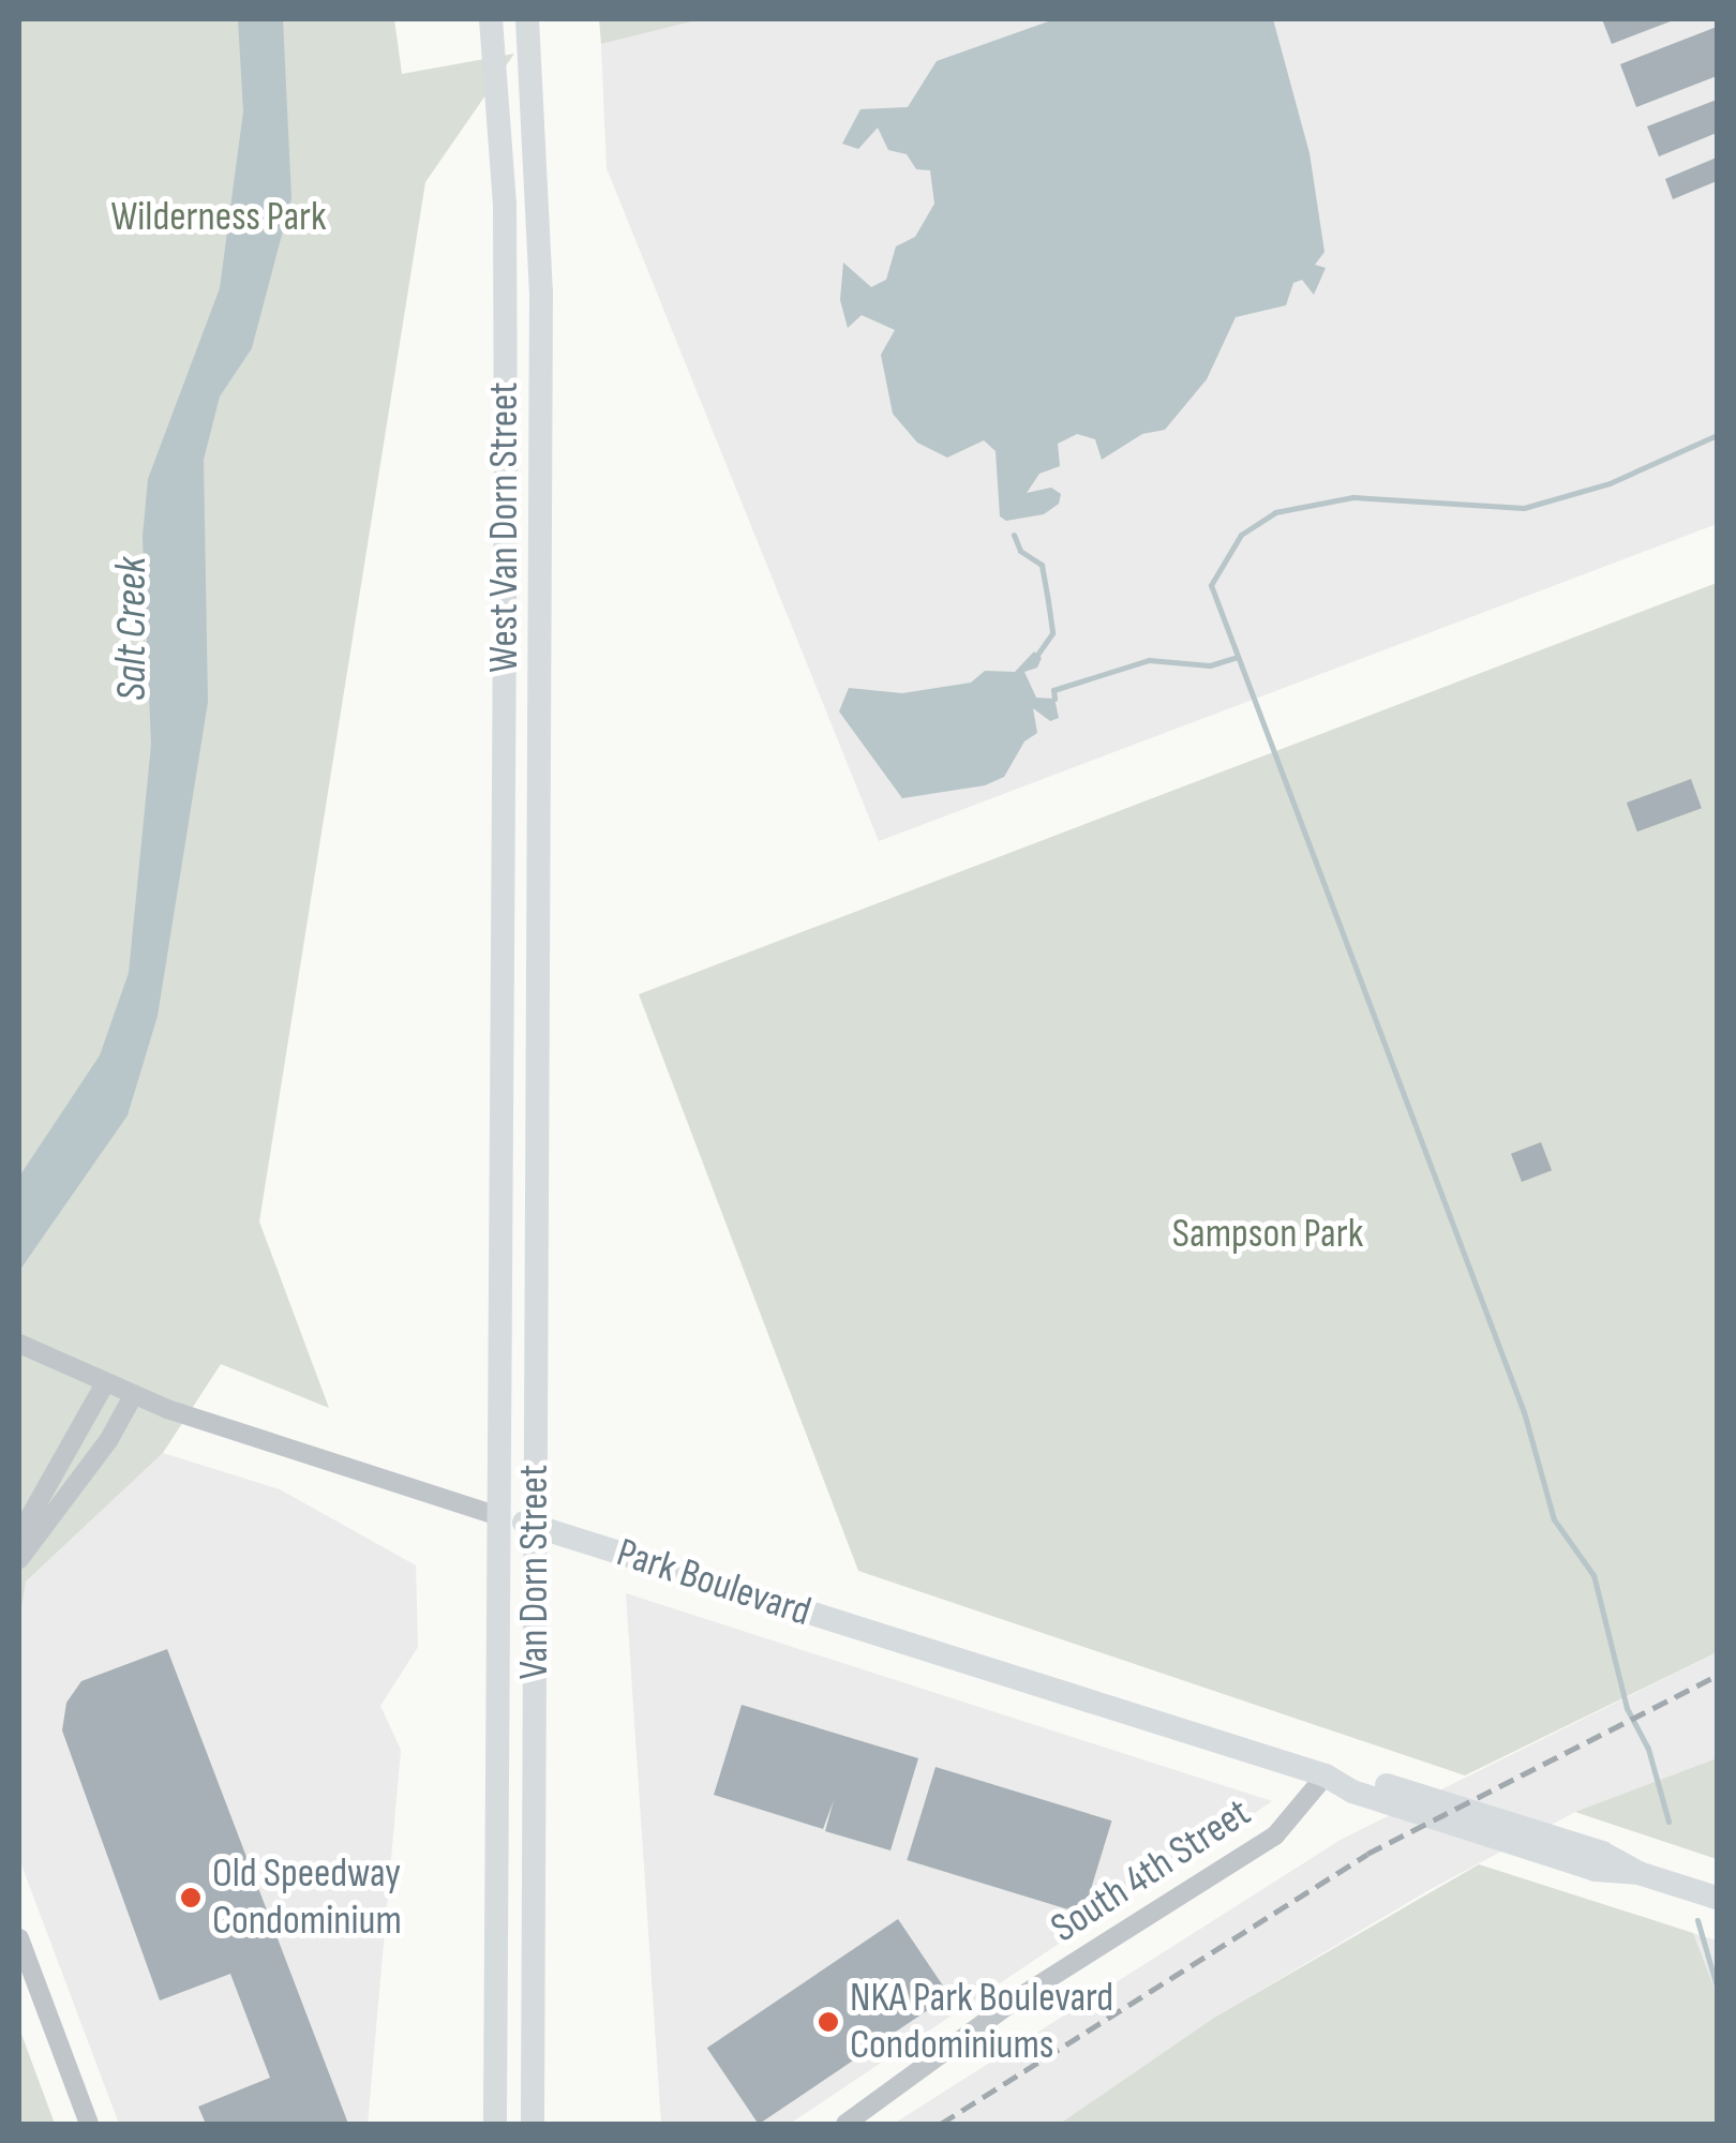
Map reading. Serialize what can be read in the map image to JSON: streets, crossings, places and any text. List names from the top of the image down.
{
  "streets": {
    "main road": ["West Van Dorn Street", "Van Dorn Street", "Park Boulevard"],
    "street": ["South 4th Street"]
  },
  "crossings": [
    ["West Van Dorn Street", "Van Dorn Street"],
    ["Van Dorn Street", "Park Boulevard"],
    ["Park Boulevard", "South 4th Street"]
  ],
  "water": ["Salt Creek"],
  "parks": ["Wilderness Park", "Sampson Park"],
  "places": ["Old Speedway Condominium", "NKA Park Boulevard Condominiums"]
}
